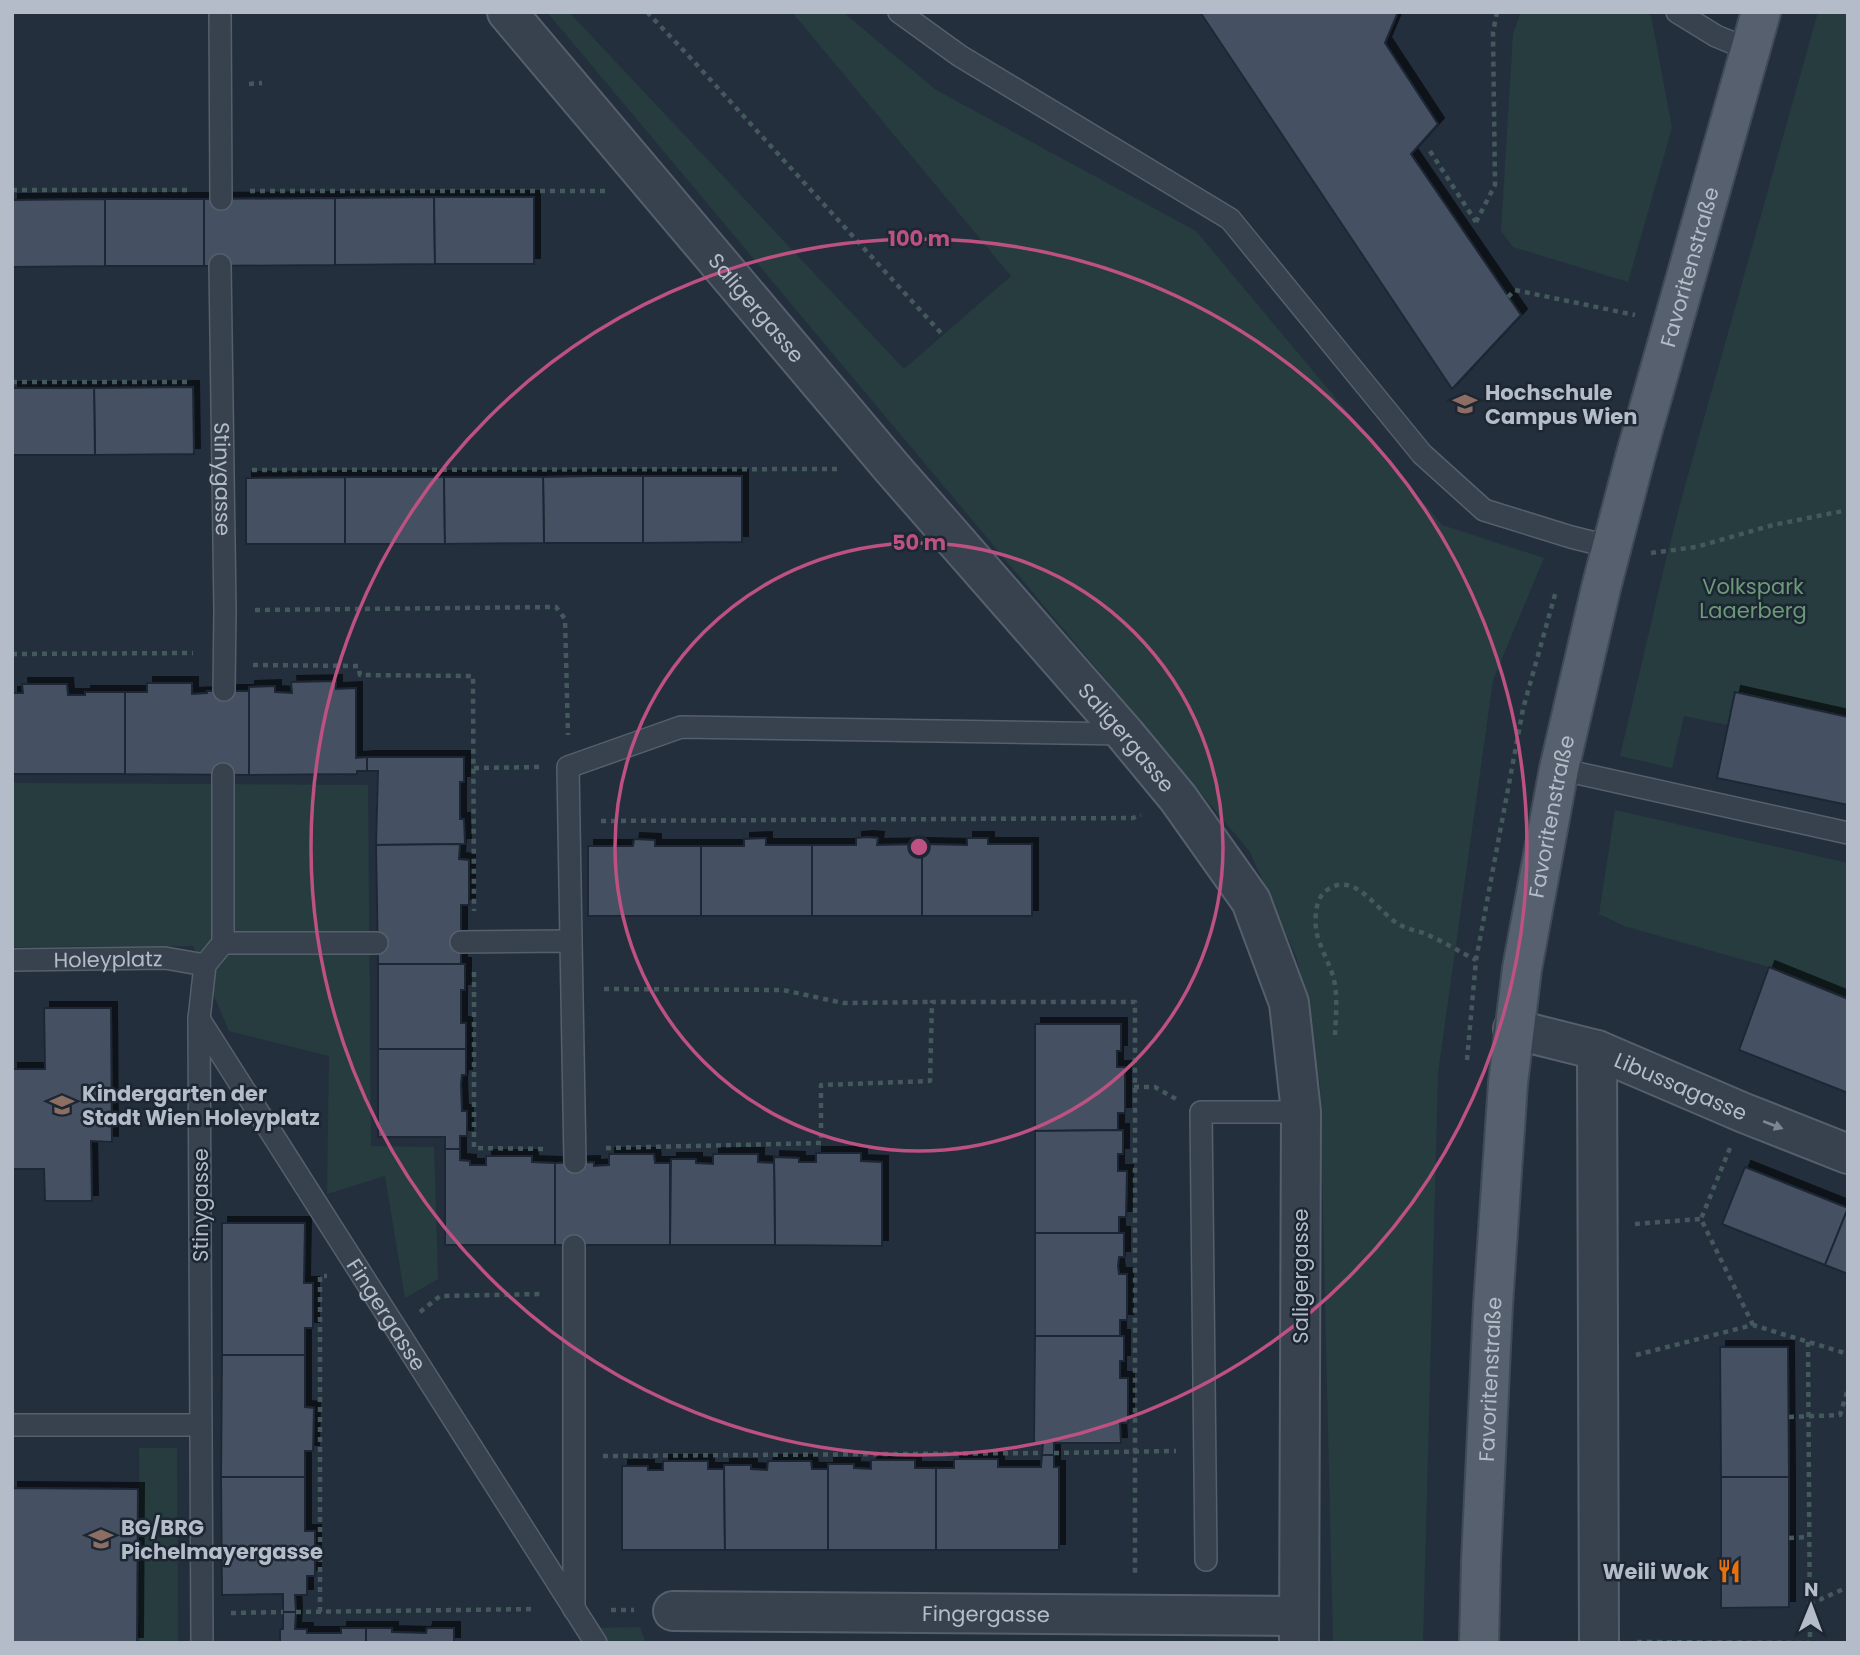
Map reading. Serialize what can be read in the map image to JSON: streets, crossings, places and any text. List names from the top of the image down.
{
  "streets": {
    "main road": ["Favoritenstraße"],
    "street": ["Saligergasse", "Libussagasse", "Fingergasse"],
    "lane": ["Stinygasse", "Holeyplatz"]
  },
  "crossings": [
    ["Favoritenstraße", "Libussagasse"],
    ["Saligergasse", "Fingergasse"],
    ["Stinygasse", "Holeyplatz"],
    ["Stinygasse", "Fingergasse"]
  ],
  "parks": ["Volkspark Laaerberg"],
  "places": {
    "school or university": ["Hochschule Campus Wien", "Kindergarten der Stadt Wien Holeyplatz", "BG/BRG Pichelmayergasse"],
    "restaurant": ["Weili Wok"]
  },
  "north": "top",
  "rings": ["100 m", "50 m"]
}
